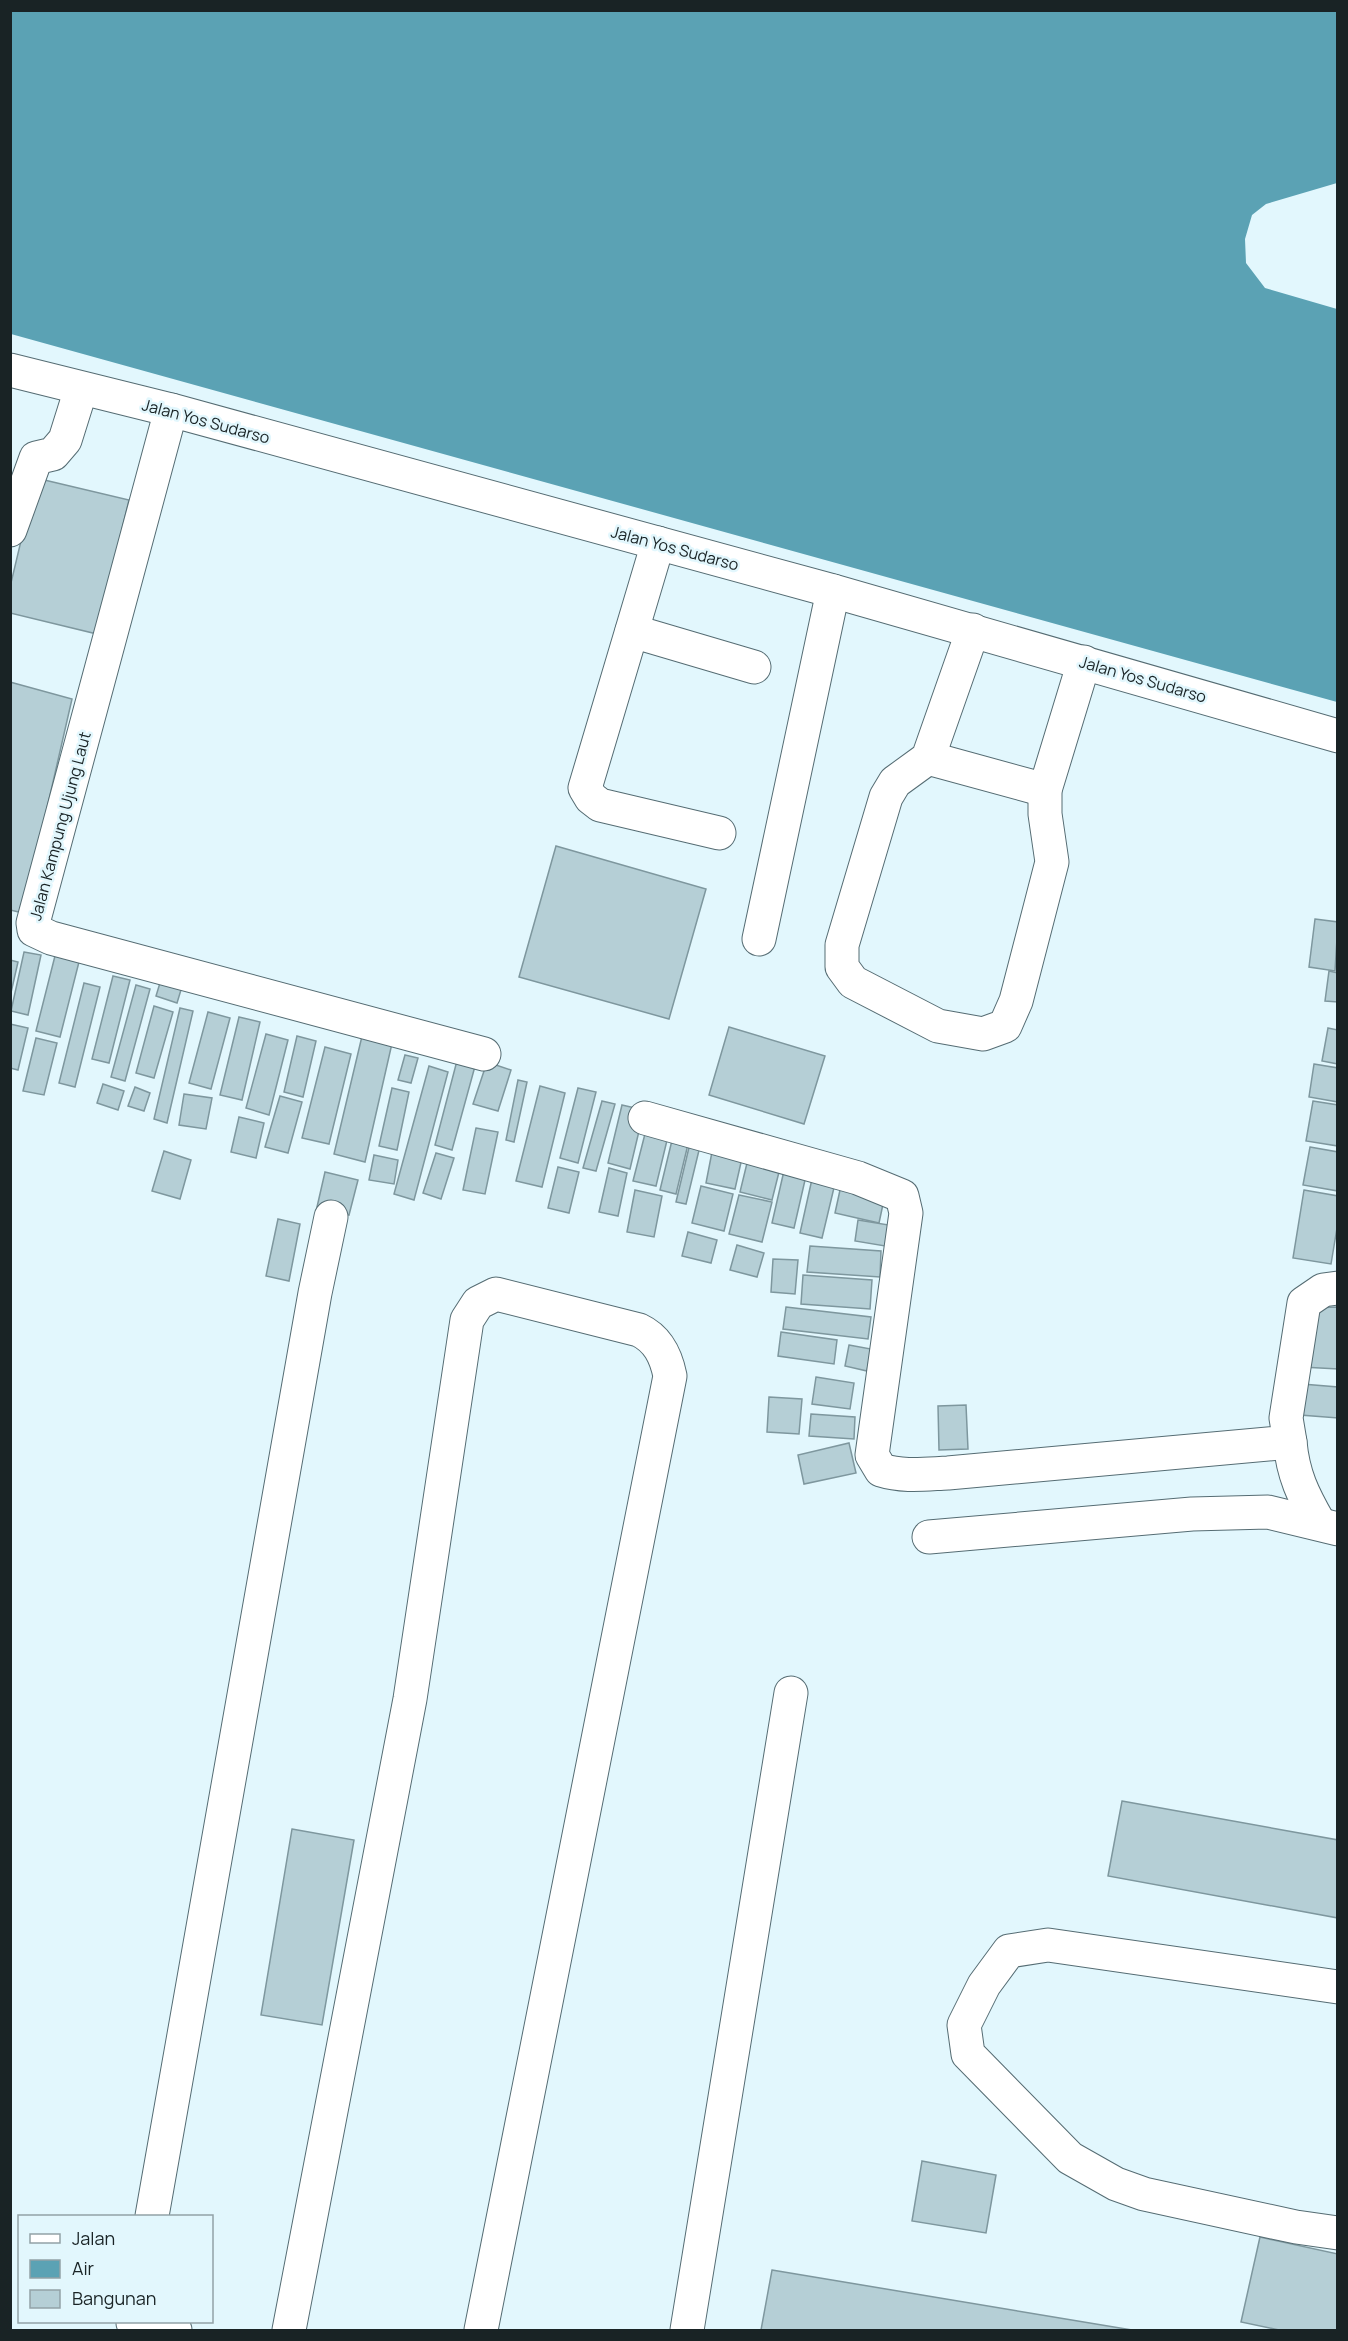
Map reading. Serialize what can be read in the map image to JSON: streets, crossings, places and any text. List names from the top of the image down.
{
  "streets": {
    "street": ["Jalan Yos Sudarso", "Jalan Kampung Ujung Laut"]
  },
  "crossings": [
    ["Jalan Yos Sudarso", "Jalan Kampung Ujung Laut"]
  ],
  "legend": ["Jalan", "Air", "Bangunan"]
}
